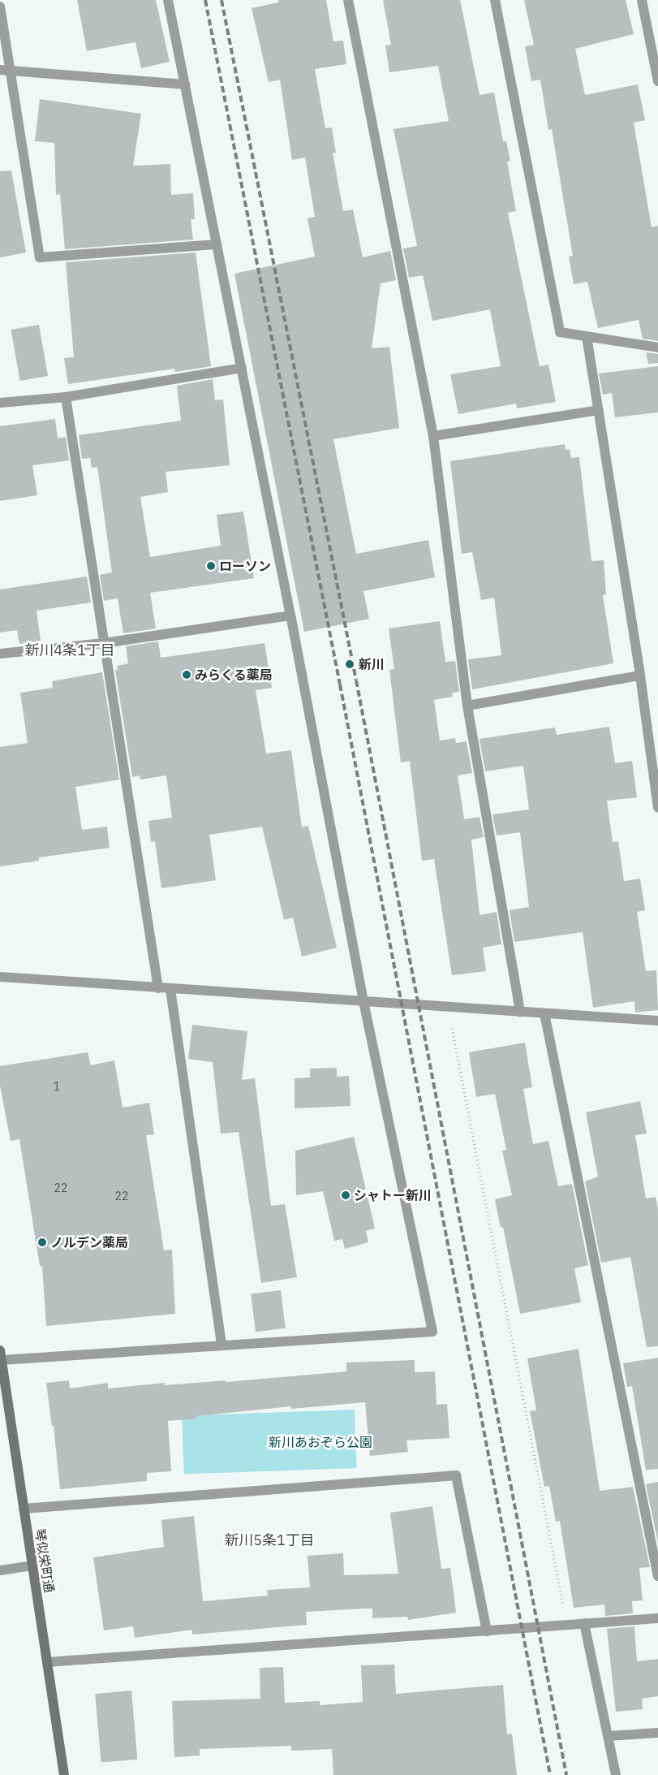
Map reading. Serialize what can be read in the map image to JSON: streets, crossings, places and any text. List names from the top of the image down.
{
  "streets": {
    "main road": ["琴似栄町通"]
  },
  "districts": ["新川4条1丁目", "新川5条1丁目"],
  "parks": ["新川あおぞら公園"],
  "places": [
    "ローソン",
    "新川",
    "みらくる薬局",
    "シャトー新川",
    "ノルデン薬局"
  ],
  "house_numbers": ["1", "22", "22"]
}
